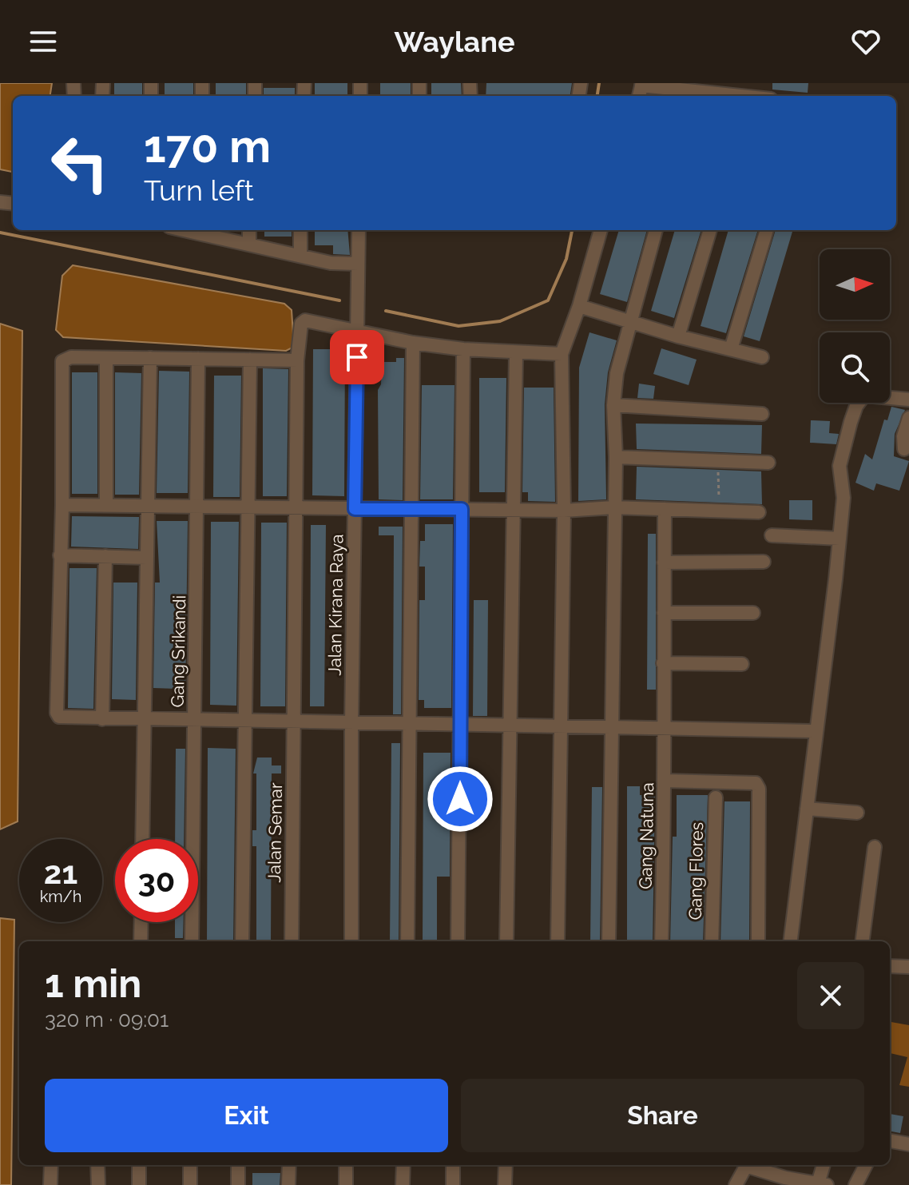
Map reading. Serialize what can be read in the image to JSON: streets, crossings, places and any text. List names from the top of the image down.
{
  "streets": {
    "street": [
      "Jalan Kirana Raya",
      "Gang Srikandi",
      "Jalan Semar",
      "Gang Natuna",
      "Gang Flores"
    ]
  },
  "crossings": [
    ["Jalan Kirana Raya", "Jalan Semar"]
  ],
  "north": "right",
  "page": {
    "header": "Waylane",
    "turn": ["170 m", "Turn left"],
    "speed": "21 km/h",
    "limit": "30",
    "heading": ["1 min", "320 m · 09:01"],
    "buttons": ["Exit", "Share"]
  }
}
